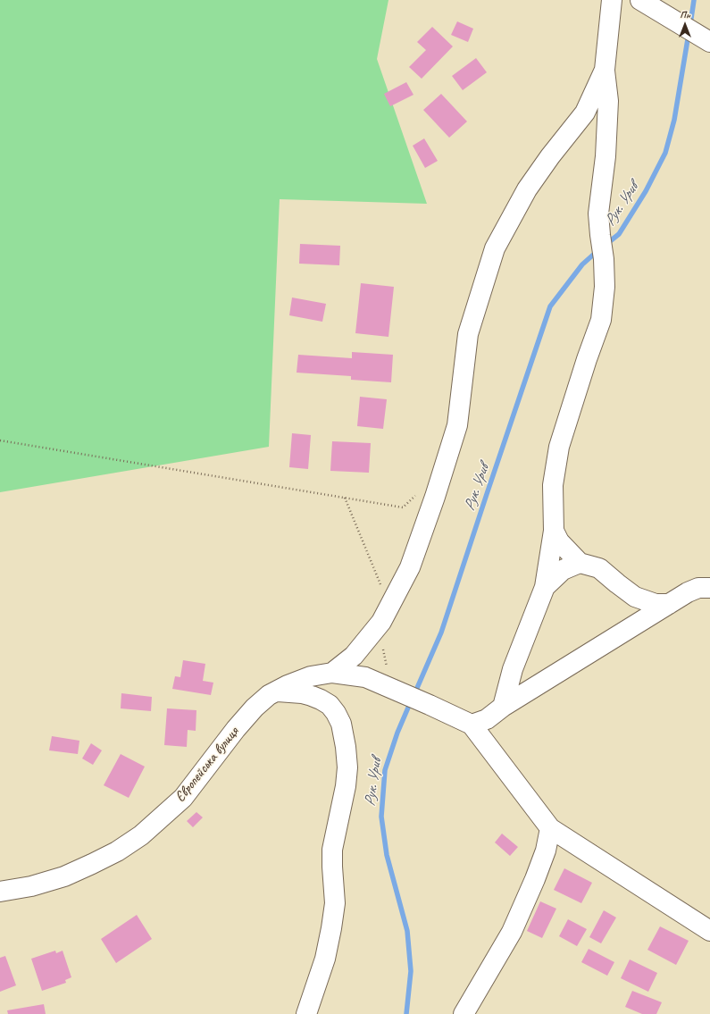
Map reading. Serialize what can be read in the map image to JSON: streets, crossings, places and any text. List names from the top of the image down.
{
  "streets": {
    "street": ["Європейська вулиця"]
  },
  "water": ["Рук. Урив"],
  "north": "top"
}
